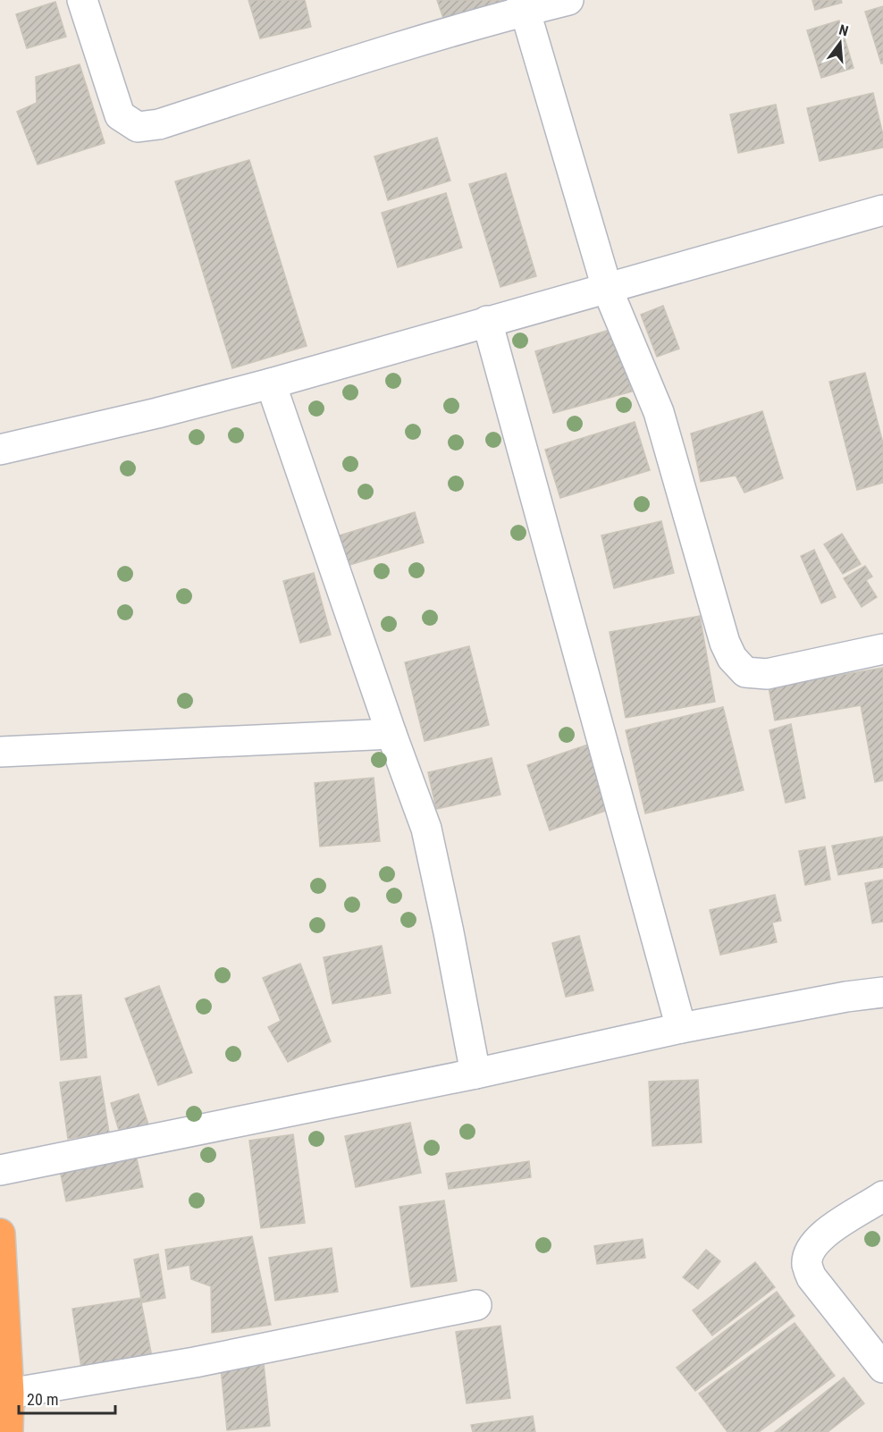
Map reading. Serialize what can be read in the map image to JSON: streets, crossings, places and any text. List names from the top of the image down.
{
  "scale_bar": "20 m",
  "north": "top"
}
